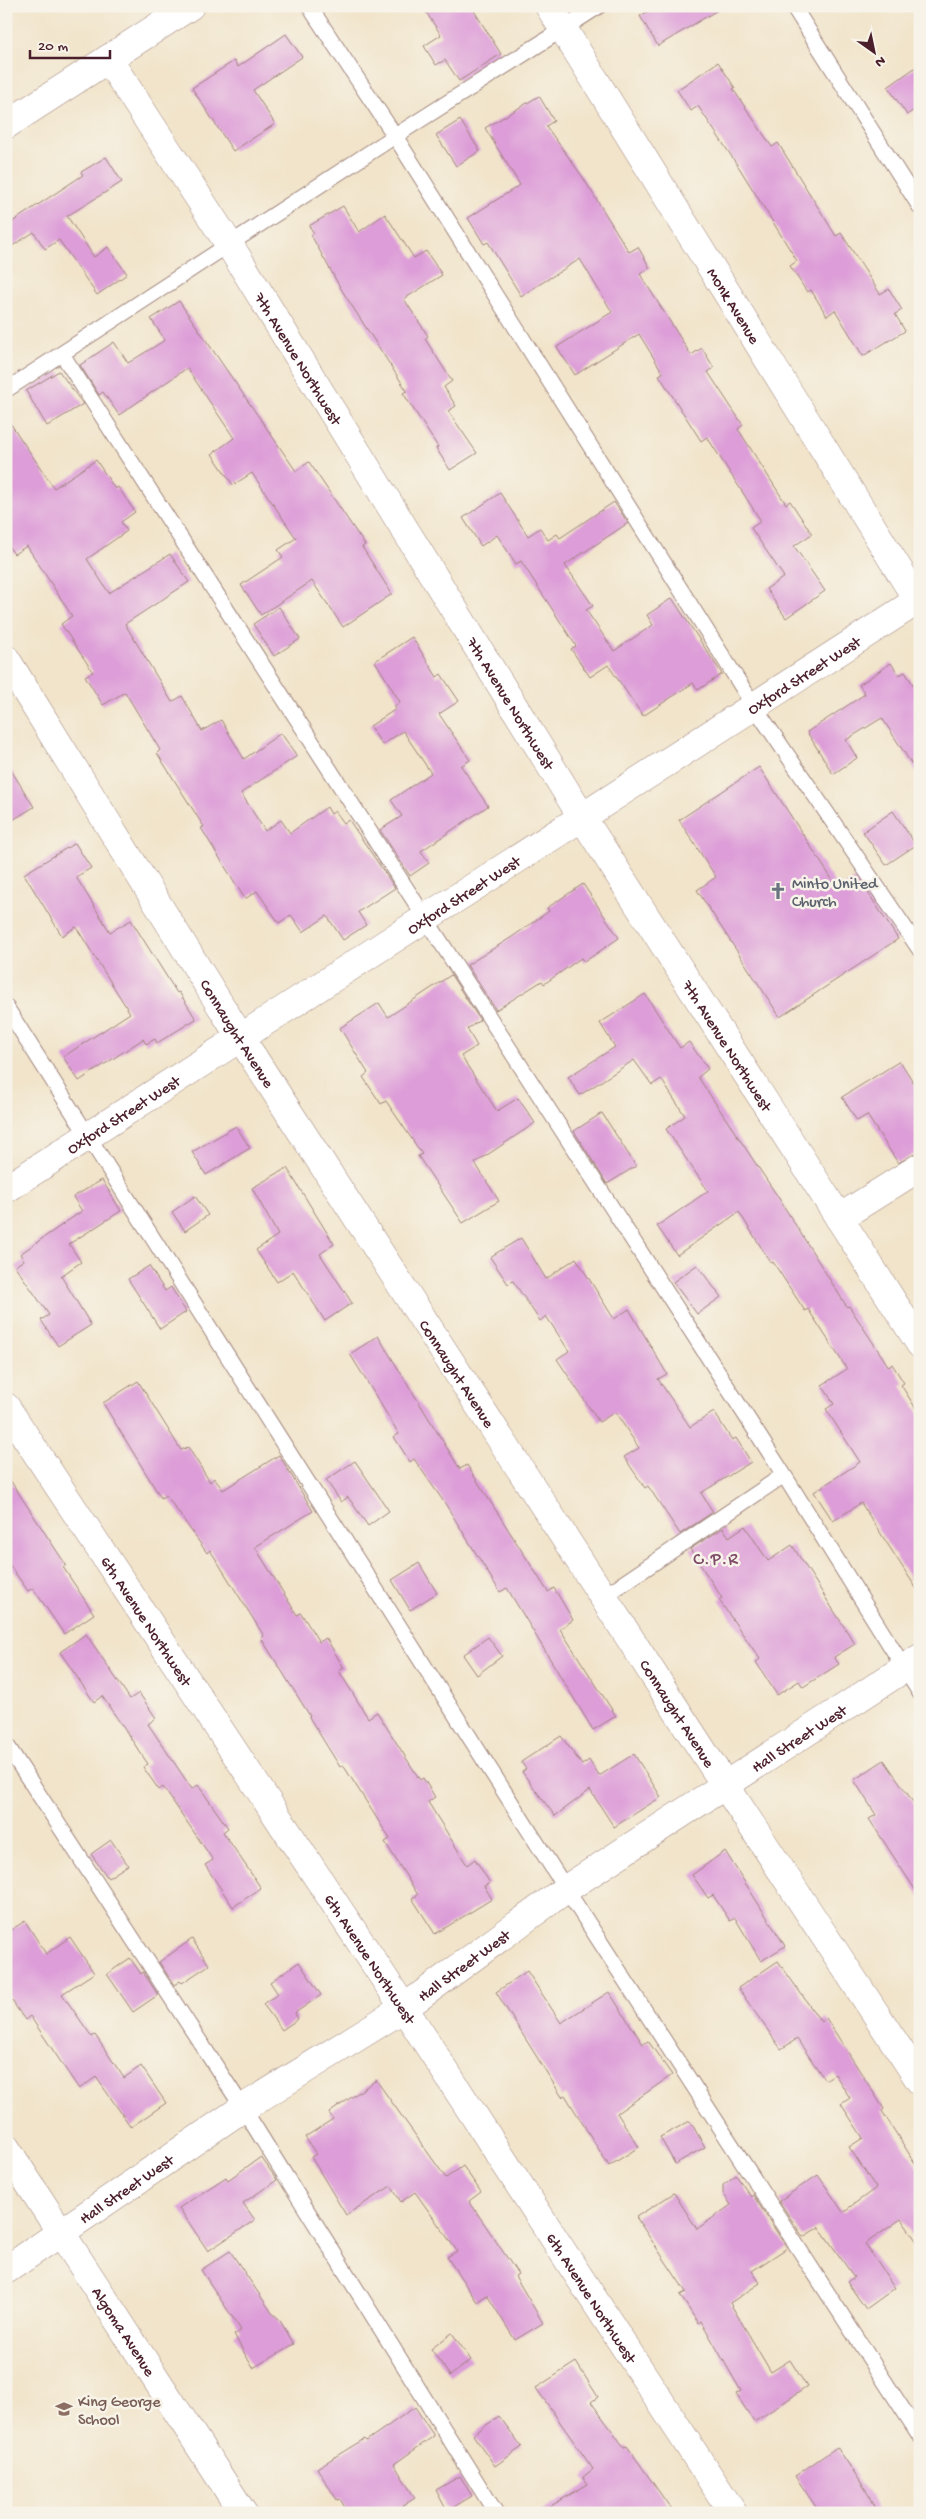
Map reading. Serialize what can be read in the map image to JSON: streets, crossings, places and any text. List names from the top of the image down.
{
  "streets": {
    "street": [
      "Monk Avenue",
      "7th Avenue Northwest",
      "Oxford Street West",
      "Connaught Avenue",
      "6th Avenue Northwest",
      "Hall Street West",
      "Algoma Avenue"
    ]
  },
  "crossings": [
    ["Monk Avenue", "Oxford Street West"],
    ["7th Avenue Northwest", "Oxford Street West"],
    ["Oxford Street West", "Connaught Avenue"],
    ["Connaught Avenue", "Hall Street West"],
    ["6th Avenue Northwest", "Hall Street West"],
    ["Hall Street West", "Algoma Avenue"]
  ],
  "districts": ["C.P.R"],
  "places": {
    "church": ["Minto United Church"],
    "school or university": ["King George School"]
  },
  "scale_bar": "20 m",
  "north": "bottom right"
}
